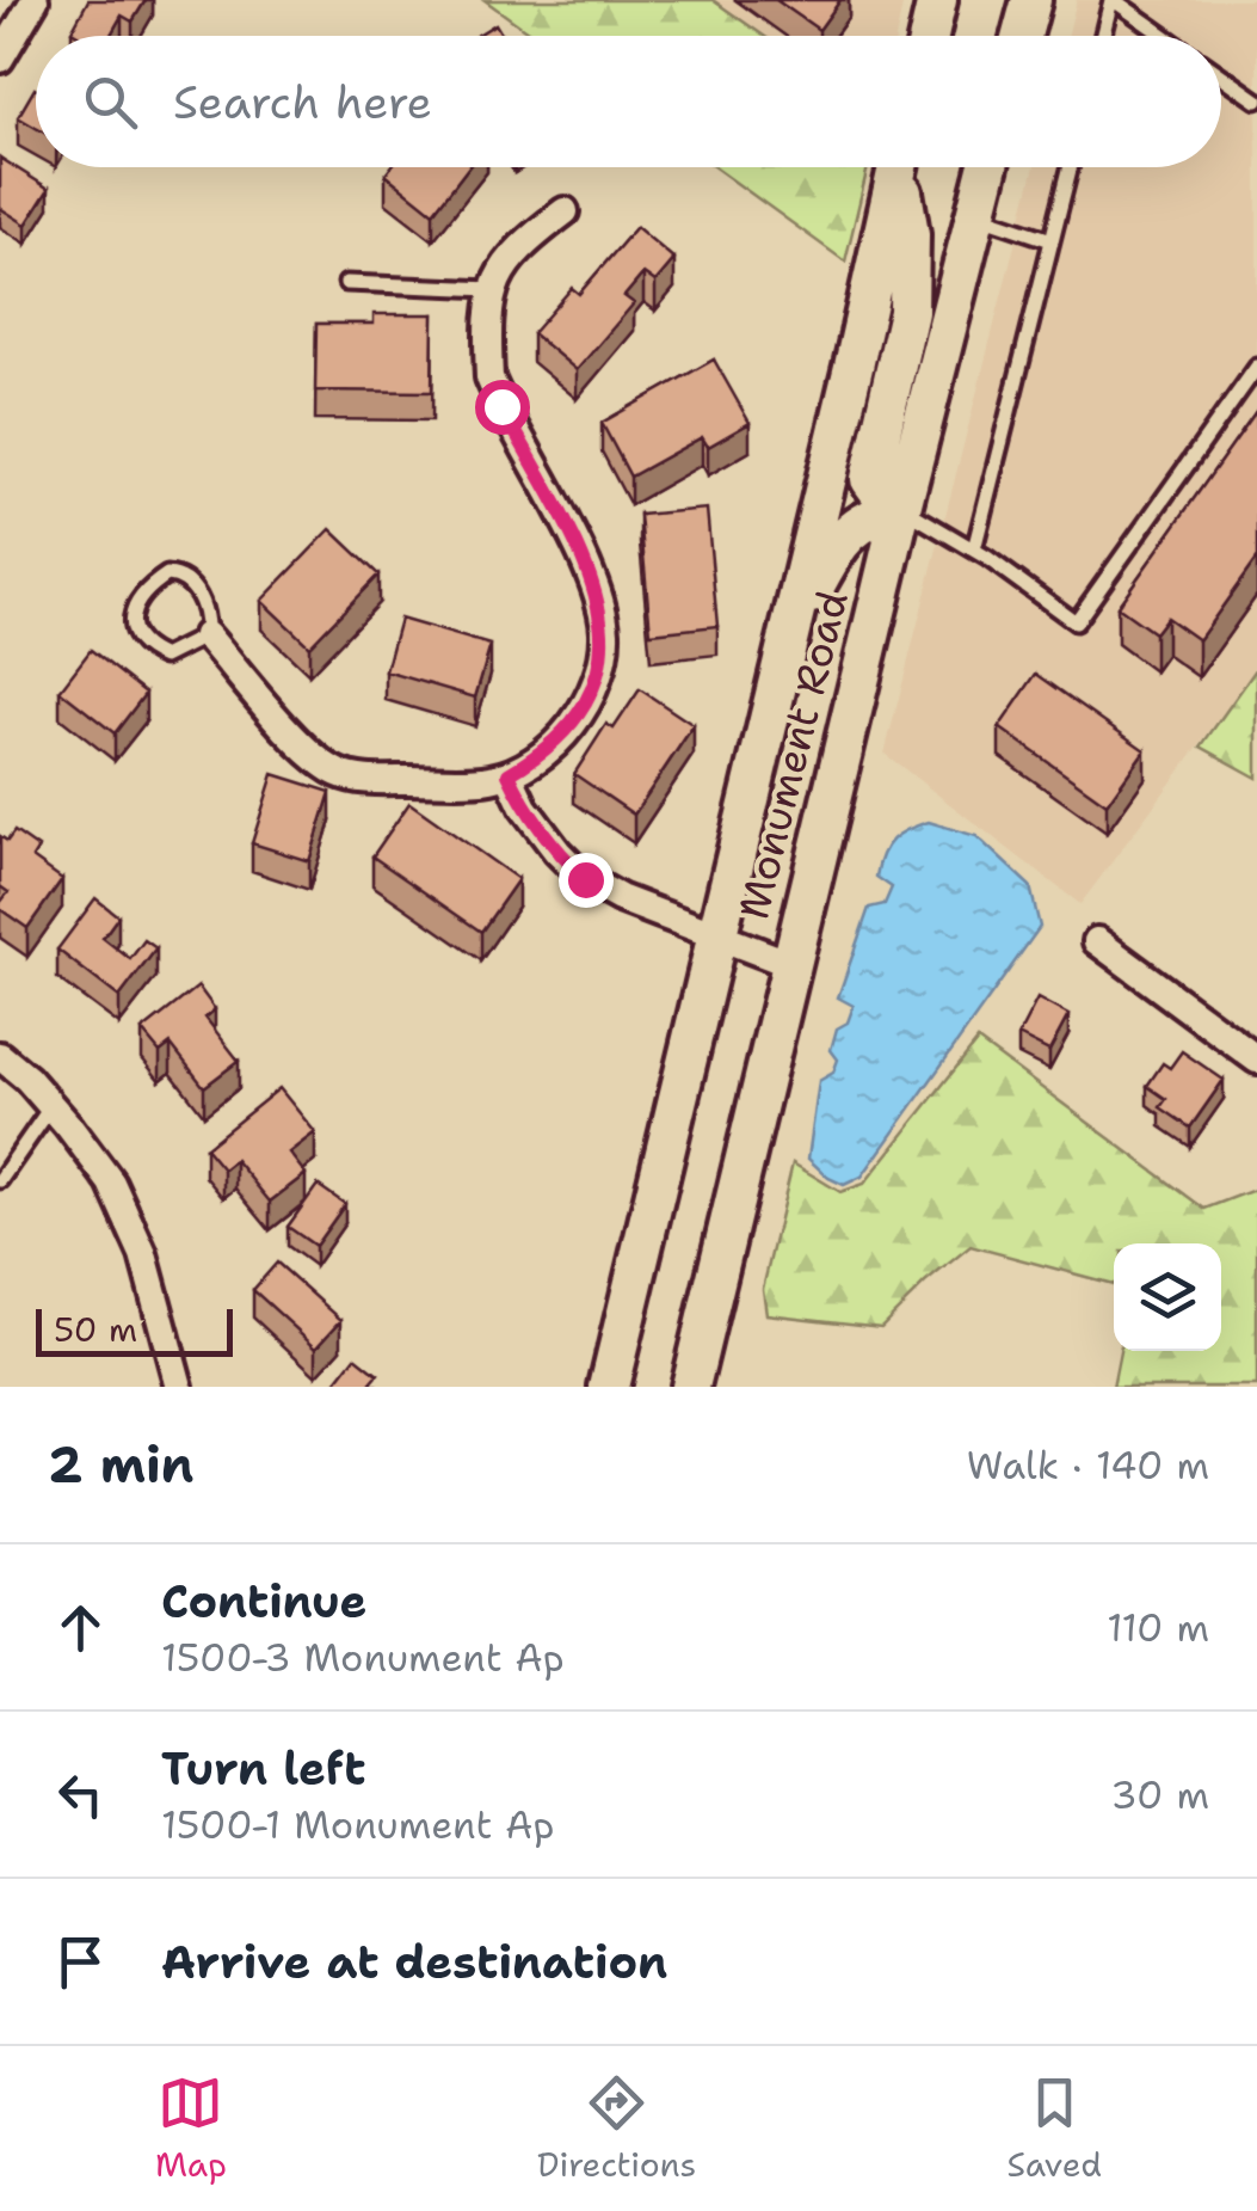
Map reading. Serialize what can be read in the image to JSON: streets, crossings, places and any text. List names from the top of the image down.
{
  "streets": {
    "main road": ["Monument Road"]
  },
  "scale_bar": "50 m",
  "page": {
    "search": "Search here",
    "scale": "50 m",
    "heading": ["2 min", "Walk · 140 m"],
    "list": [
      ["Continue", "1500-3 Monument Ap", "110 m"],
      ["Turn left", "1500-1 Monument Ap", "30 m"],
      "Arrive at destination"
    ],
    "nav": ["Map", "Directions", "Saved"]
  }
}
